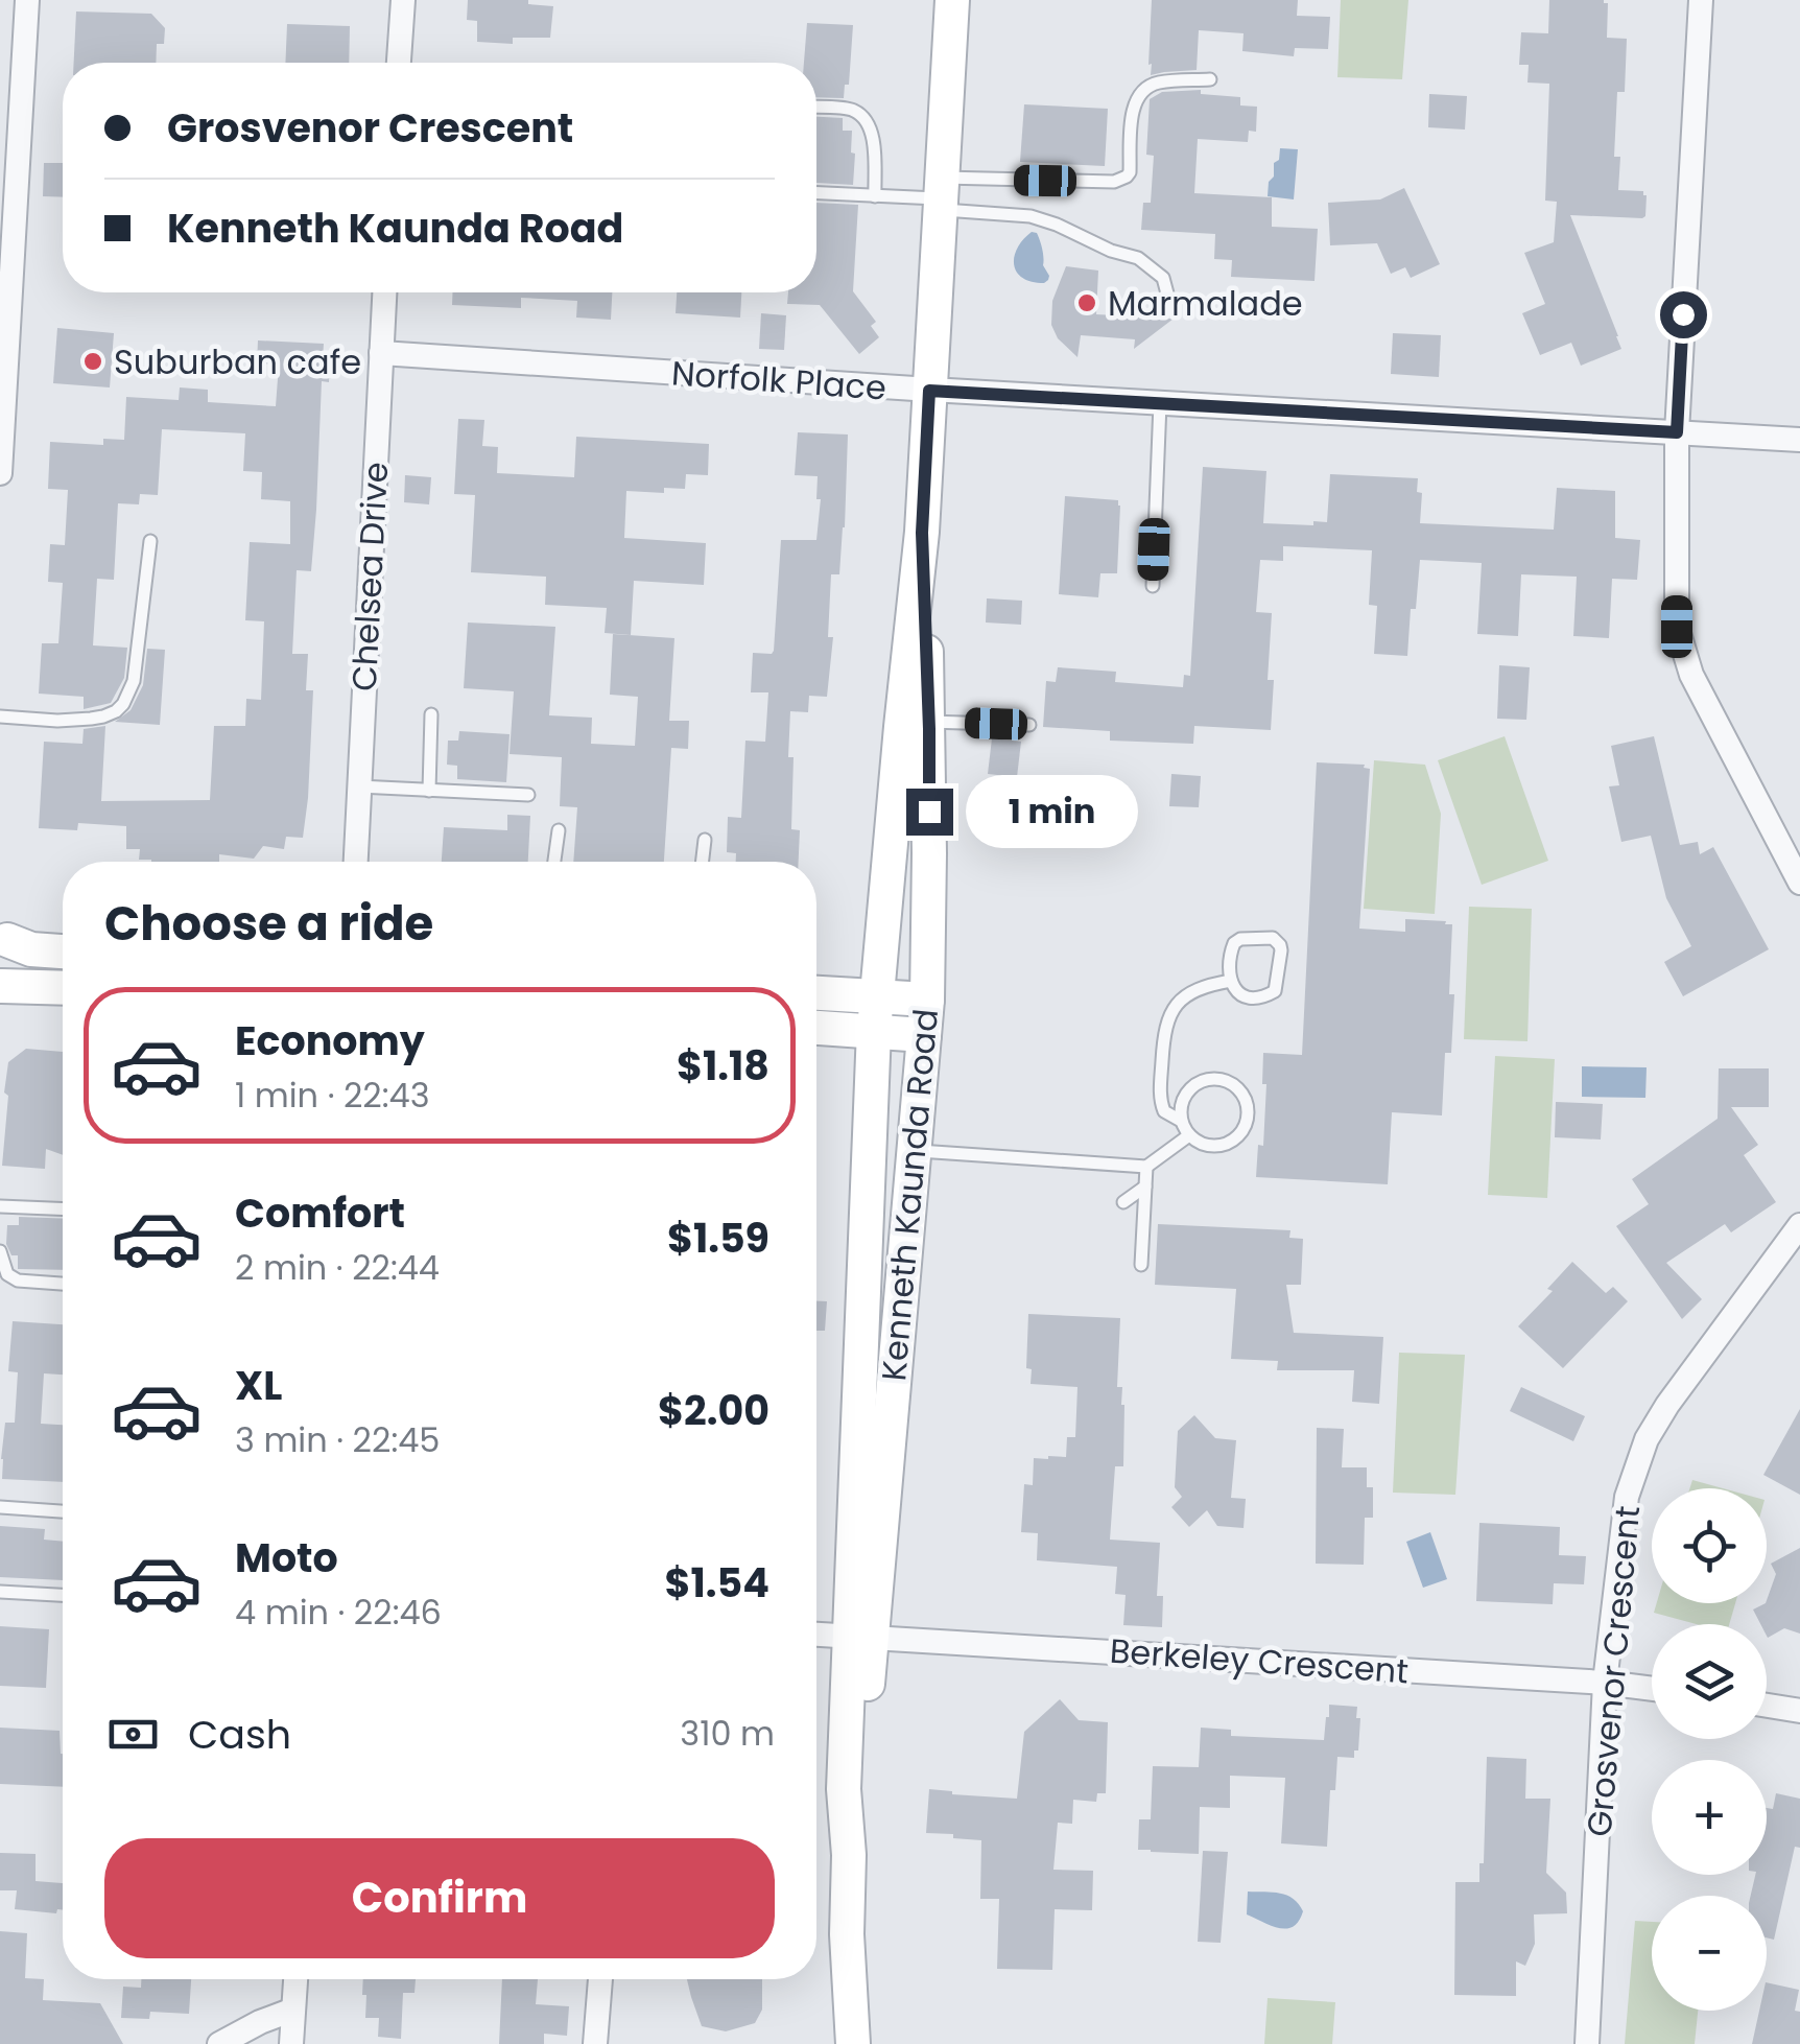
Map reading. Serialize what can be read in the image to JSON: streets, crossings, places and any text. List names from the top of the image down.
{
  "streets": {
    "main road": ["Kenneth Kaunda Road"],
    "street": [
      "Norfolk Place",
      "Chelsea Drive",
      "Berkeley Crescent",
      "Grosvenor Crescent"
    ]
  },
  "crossings": [
    ["Norfolk Place", "Chelsea Drive"],
    ["Norfolk Place", "Kenneth Kaunda Road"],
    ["Kenneth Kaunda Road", "Berkeley Crescent"],
    ["Berkeley Crescent", "Grosvenor Crescent"]
  ],
  "places": ["Marmalade", "Suburban cafe"],
  "page": {
    "banner": ["Grosvenor Crescent", "Kenneth Kaunda Road"],
    "bubble": "1 min",
    "heading": "Choose a ride",
    "list": [
      {
        "name": "Economy",
        "note": "1 min · 22:43",
        "value": "$1.18"
      },
      {
        "name": "Comfort",
        "note": "2 min · 22:44",
        "value": "$1.59"
      },
      {
        "name": "XL",
        "note": "3 min · 22:45",
        "value": "$2.00"
      },
      {
        "name": "Moto",
        "note": "4 min · 22:46",
        "value": "$1.54"
      }
    ],
    "map_buttons": ["+", "−"],
    "pay": ["Cash", "310 m"],
    "buttons": "Confirm"
  }
}
